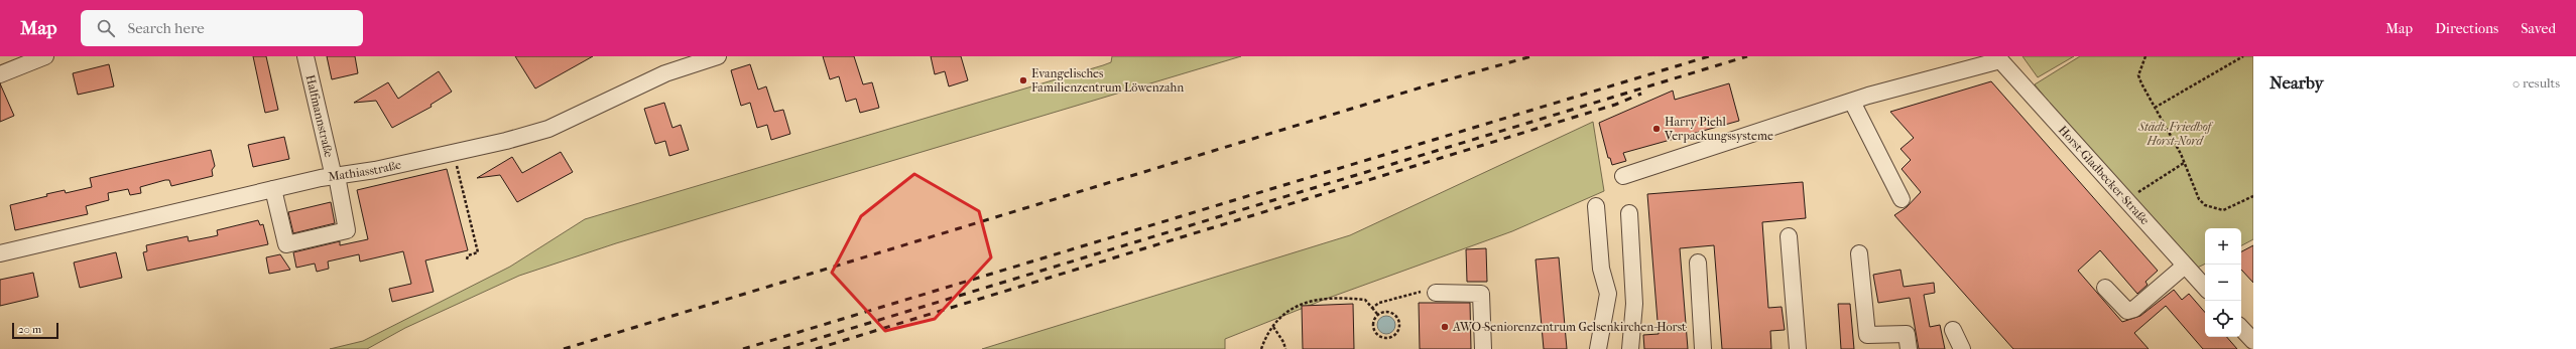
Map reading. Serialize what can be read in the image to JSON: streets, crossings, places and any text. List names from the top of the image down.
{
  "streets": {
    "street": ["Halfmannstraße", "Mathiasstraße", "Horst-Gladbecker-Straße"]
  },
  "crossings": [
    ["Halfmannstraße", "Mathiasstraße"]
  ],
  "parks": ["Städt. Friedhof Horst-Nord"],
  "places": ["Evangelisches Familienzentrum Löwenzahn", "Harry Piehl Verpackungssysteme", "AWO-Seniorenzentrum Gelsenkirchen-Horst"],
  "scale_bar": "20 m",
  "page": {
    "header": "Map",
    "search": "Search here",
    "nav": ["Map", "Directions", "Saved"],
    "heading": ["Nearby", "0 results"],
    "map_buttons": ["+", "−"],
    "scale": "20 m"
  }
}
